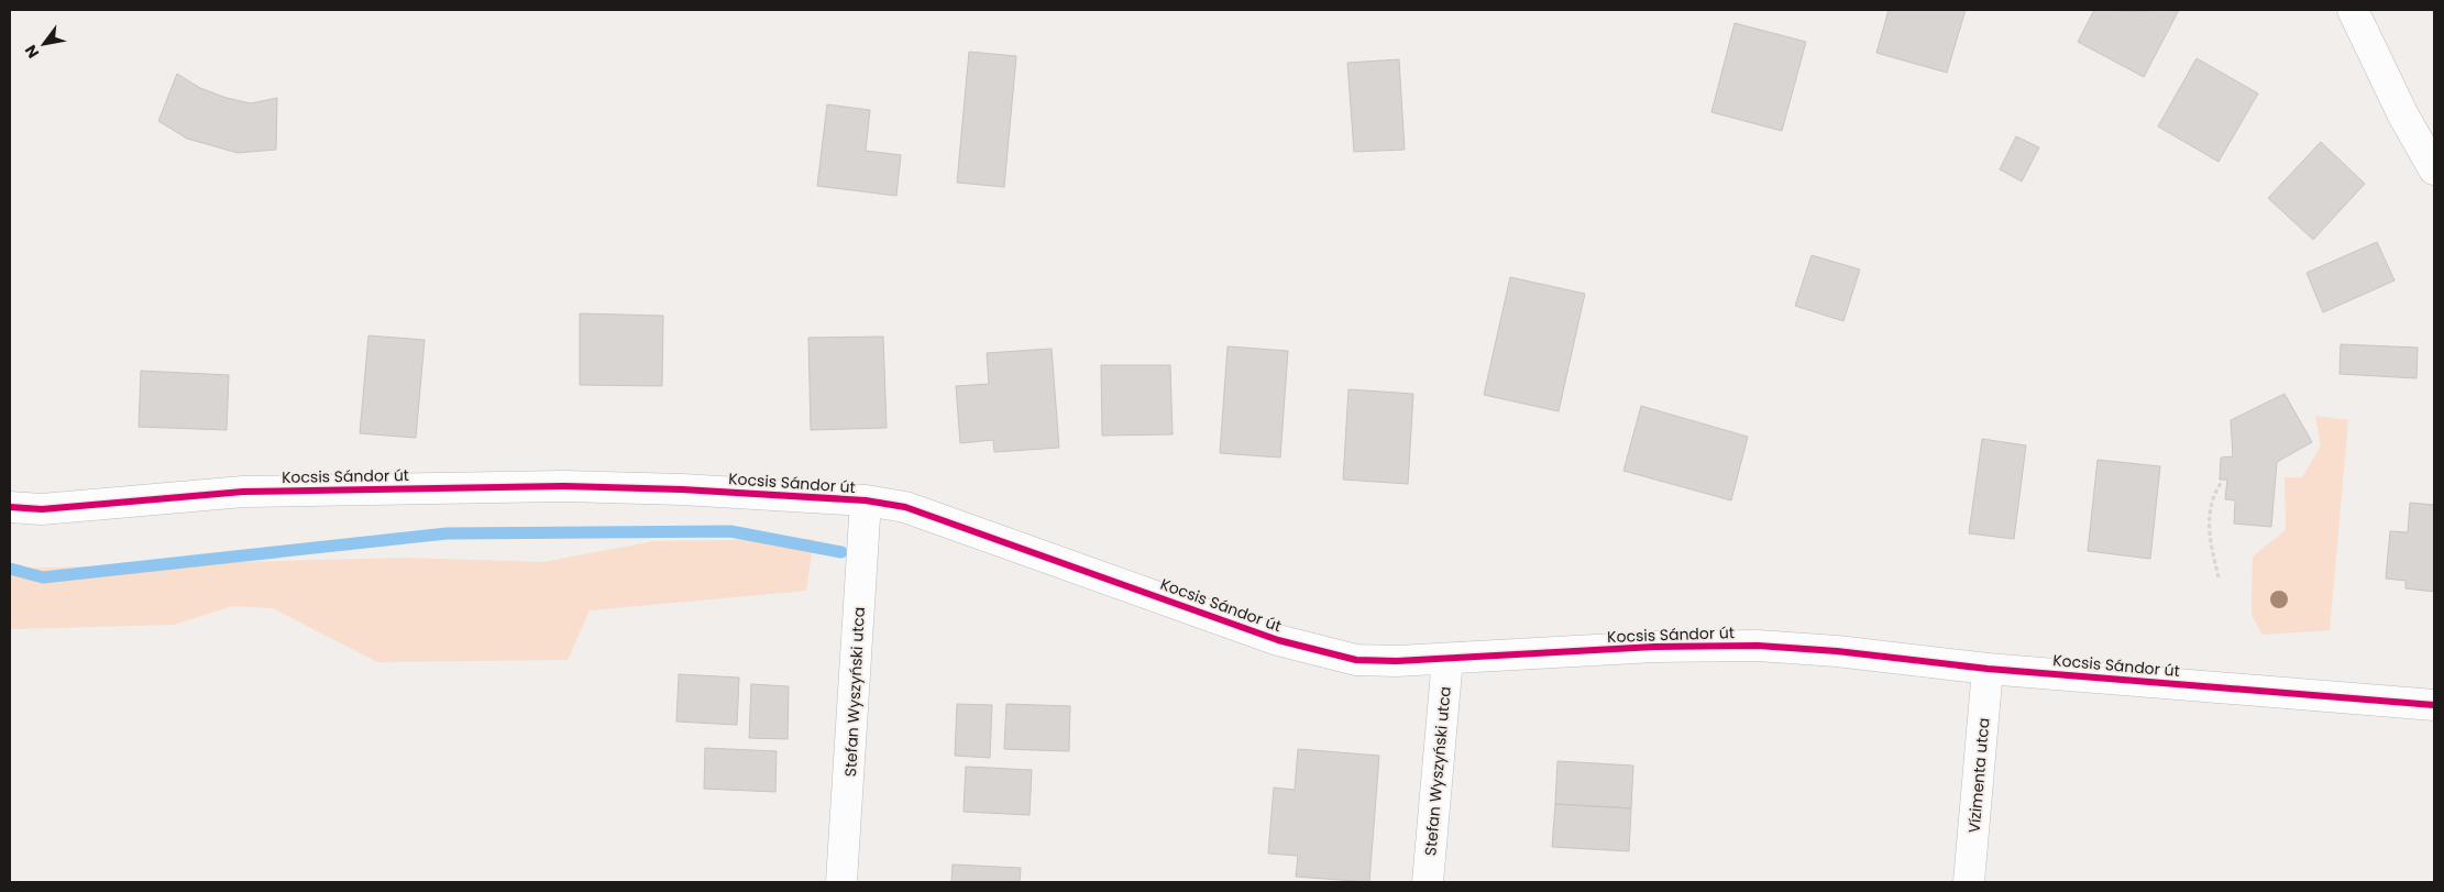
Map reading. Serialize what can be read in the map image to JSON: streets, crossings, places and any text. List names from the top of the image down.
{
  "streets": {
    "street": ["Kocsis Sándor út", "Stefan Wyszyński utca", "Vízimenta utca"]
  },
  "crossings": [
    ["Kocsis Sándor út", "Stefan Wyszyński utca"],
    ["Kocsis Sándor út", "Vízimenta utca"]
  ],
  "north": "bottom left"
}
